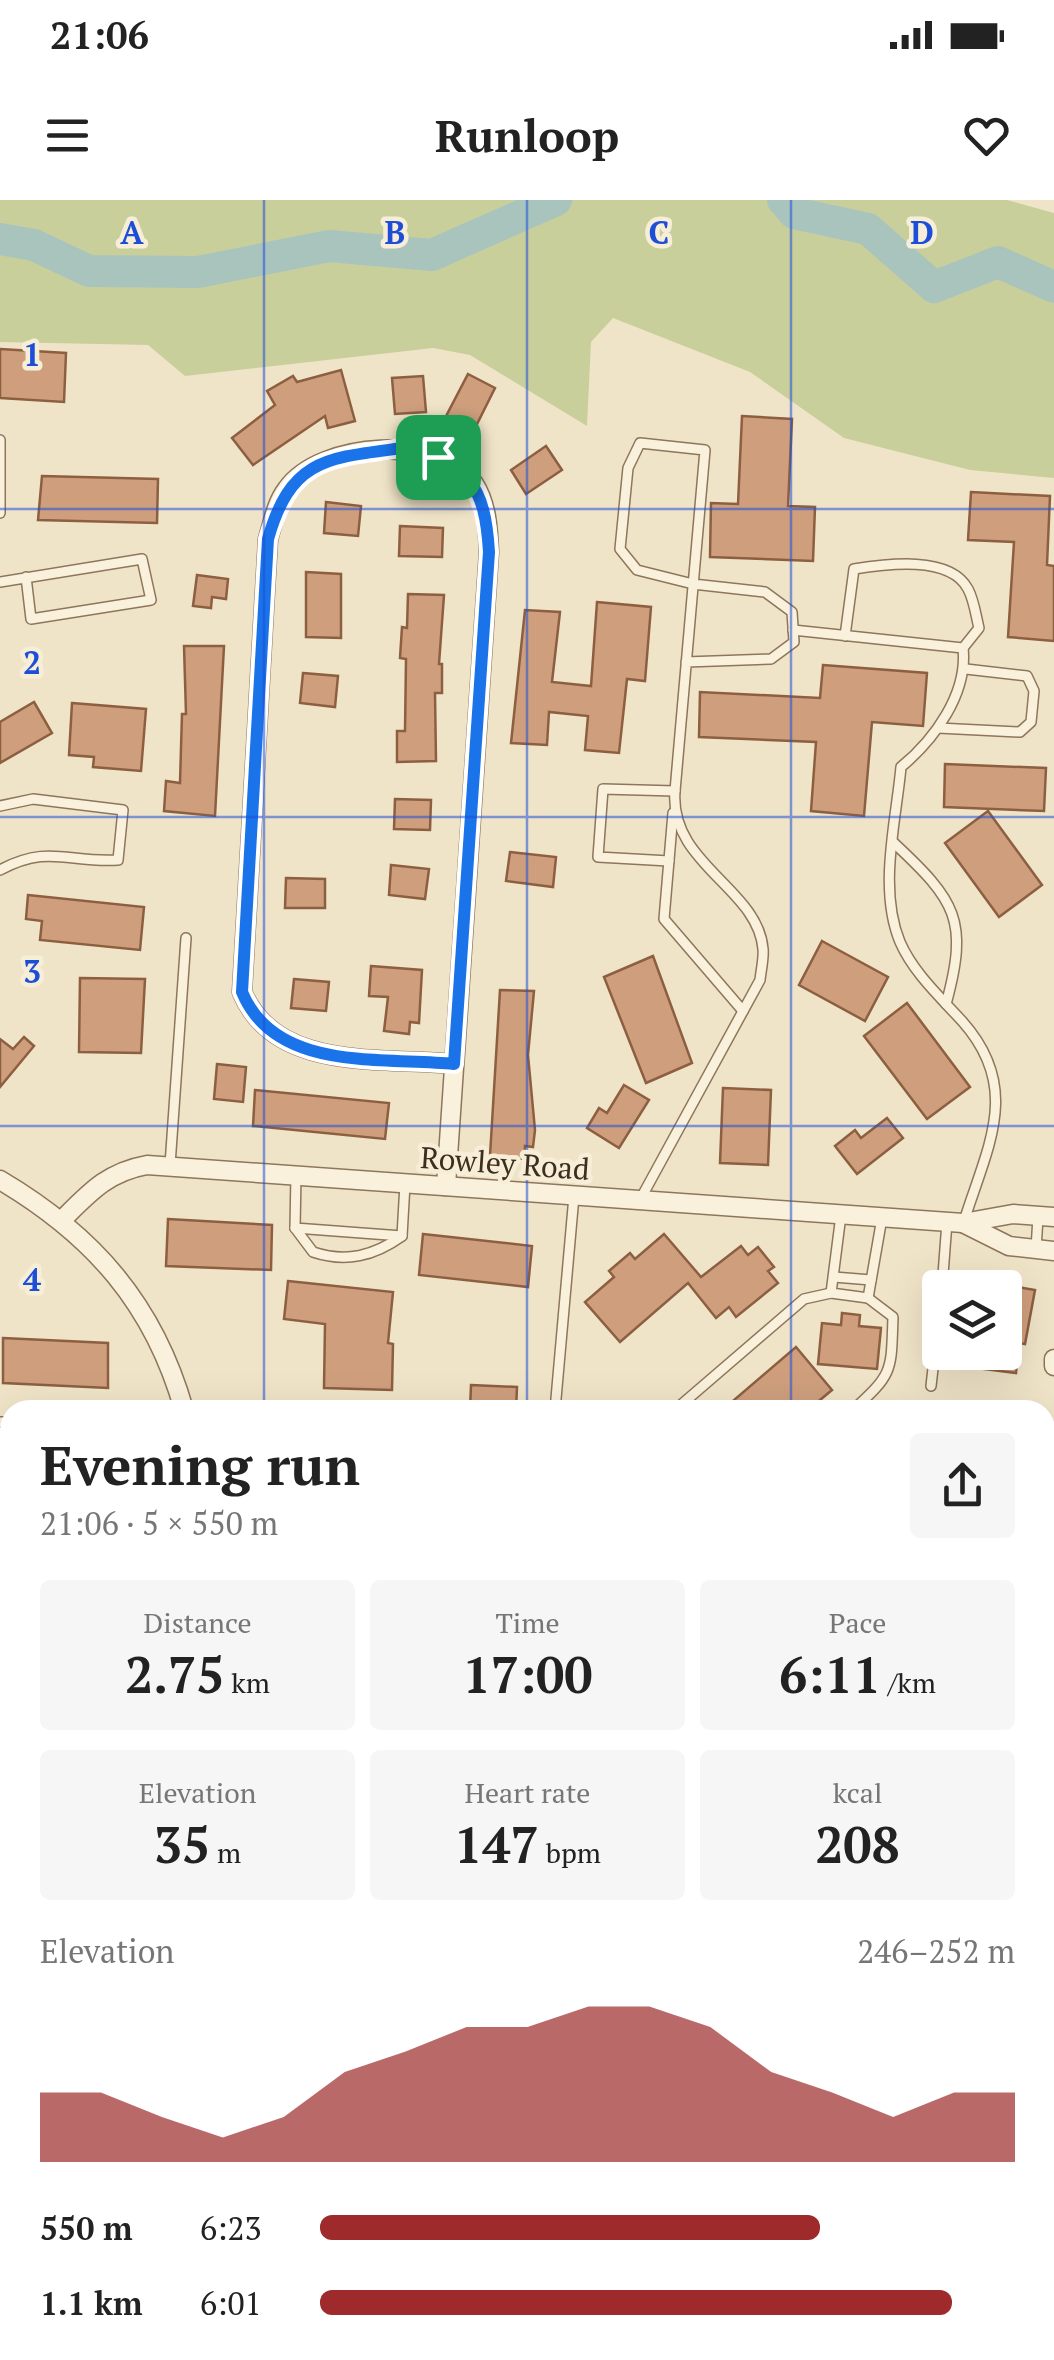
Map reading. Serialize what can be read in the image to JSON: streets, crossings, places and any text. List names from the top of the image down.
{
  "streets": {
    "street": ["Rowley Road"]
  },
  "page": {
    "status": "21:06",
    "header": "Runloop",
    "heading": ["Evening run", "21:06 · 5 × 550 m"],
    "stats": [
      ["Distance", "2.75 km"],
      ["Time", "17:00"],
      ["Pace", "6:11 /km"],
      ["Elevation", "35 m"],
      ["Heart rate", "147 bpm"],
      ["kcal", "208"]
    ],
    "chart": ["Elevation", "246–252 m"],
    "list": [
      {
        "name": "550 m",
        "note": "6:23"
      },
      {
        "name": "1.1 km",
        "note": "6:01"
      }
    ]
  },
  "grid": {
    "columns": [
      "A",
      "B",
      "C",
      "D"
    ],
    "rows": [
      "1",
      "2",
      "3",
      "4"
    ]
  }
}
